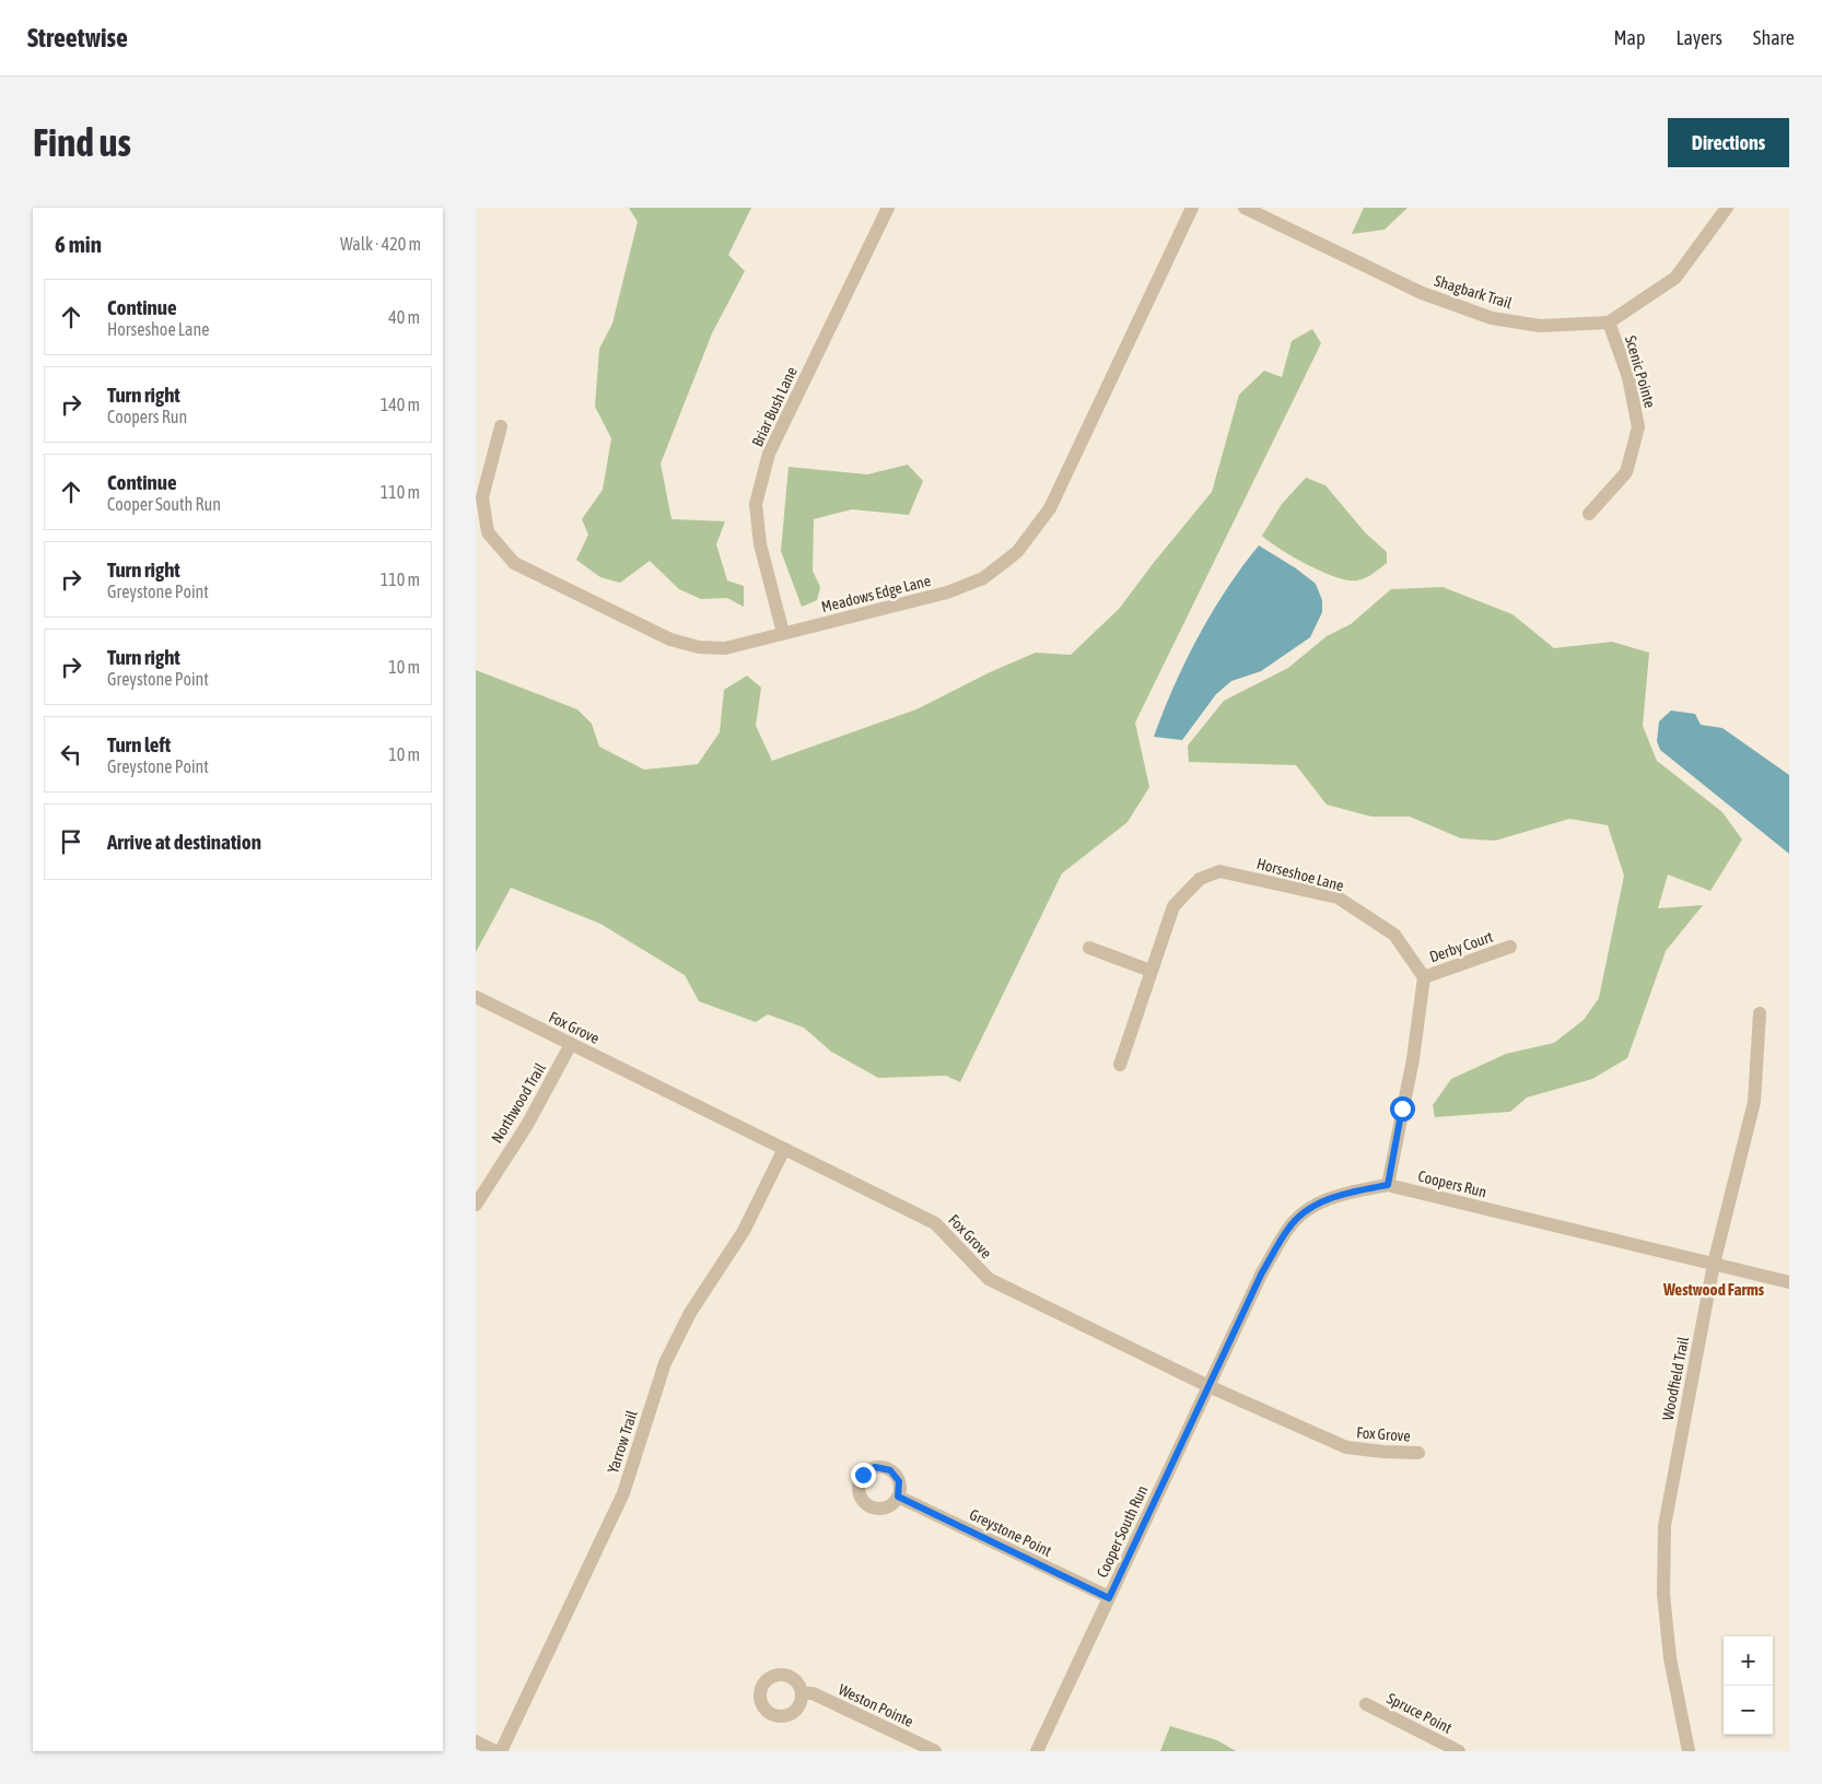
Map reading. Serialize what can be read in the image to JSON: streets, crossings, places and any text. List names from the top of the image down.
{
  "streets": {
    "street": [
      "Shagbark Trail",
      "Scenic Pointe",
      "Briar Bush Lane",
      "Meadows Edge Lane",
      "Horseshoe Lane",
      "Derby Court",
      "Fox Grove",
      "Northwood Trail",
      "Coopers Run",
      "Woodfield Trail",
      "Yarrow Trail",
      "Cooper South Run",
      "Greystone Point",
      "Weston Pointe",
      "Spruce Point"
    ]
  },
  "crossings": [
    ["Shagbark Trail", "Scenic Pointe"],
    ["Briar Bush Lane", "Meadows Edge Lane"],
    ["Horseshoe Lane", "Derby Court"],
    ["Fox Grove", "Northwood Trail"],
    ["Fox Grove", "Coopers Run"],
    ["Fox Grove", "Yarrow Trail"],
    ["Fox Grove", "Cooper South Run"],
    ["Coopers Run", "Woodfield Trail"],
    ["Coopers Run", "Cooper South Run"],
    ["Cooper South Run", "Greystone Point"]
  ],
  "districts": ["Westwood Farms"],
  "page": {
    "header": "Streetwise",
    "nav": ["Map", "Layers", "Share"],
    "buttons": "Directions",
    "title": "Find us",
    "heading": ["6 min", "Walk · 420 m"],
    "list": [
      ["Continue", "Horseshoe Lane", "40 m"],
      ["Turn right", "Coopers Run", "140 m"],
      ["Continue", "Cooper South Run", "110 m"],
      ["Turn right", "Greystone Point", "110 m"],
      ["Turn right", "Greystone Point", "10 m"],
      ["Turn left", "Greystone Point", "10 m"],
      "Arrive at destination"
    ],
    "map_buttons": ["+", "−"]
  }
}
